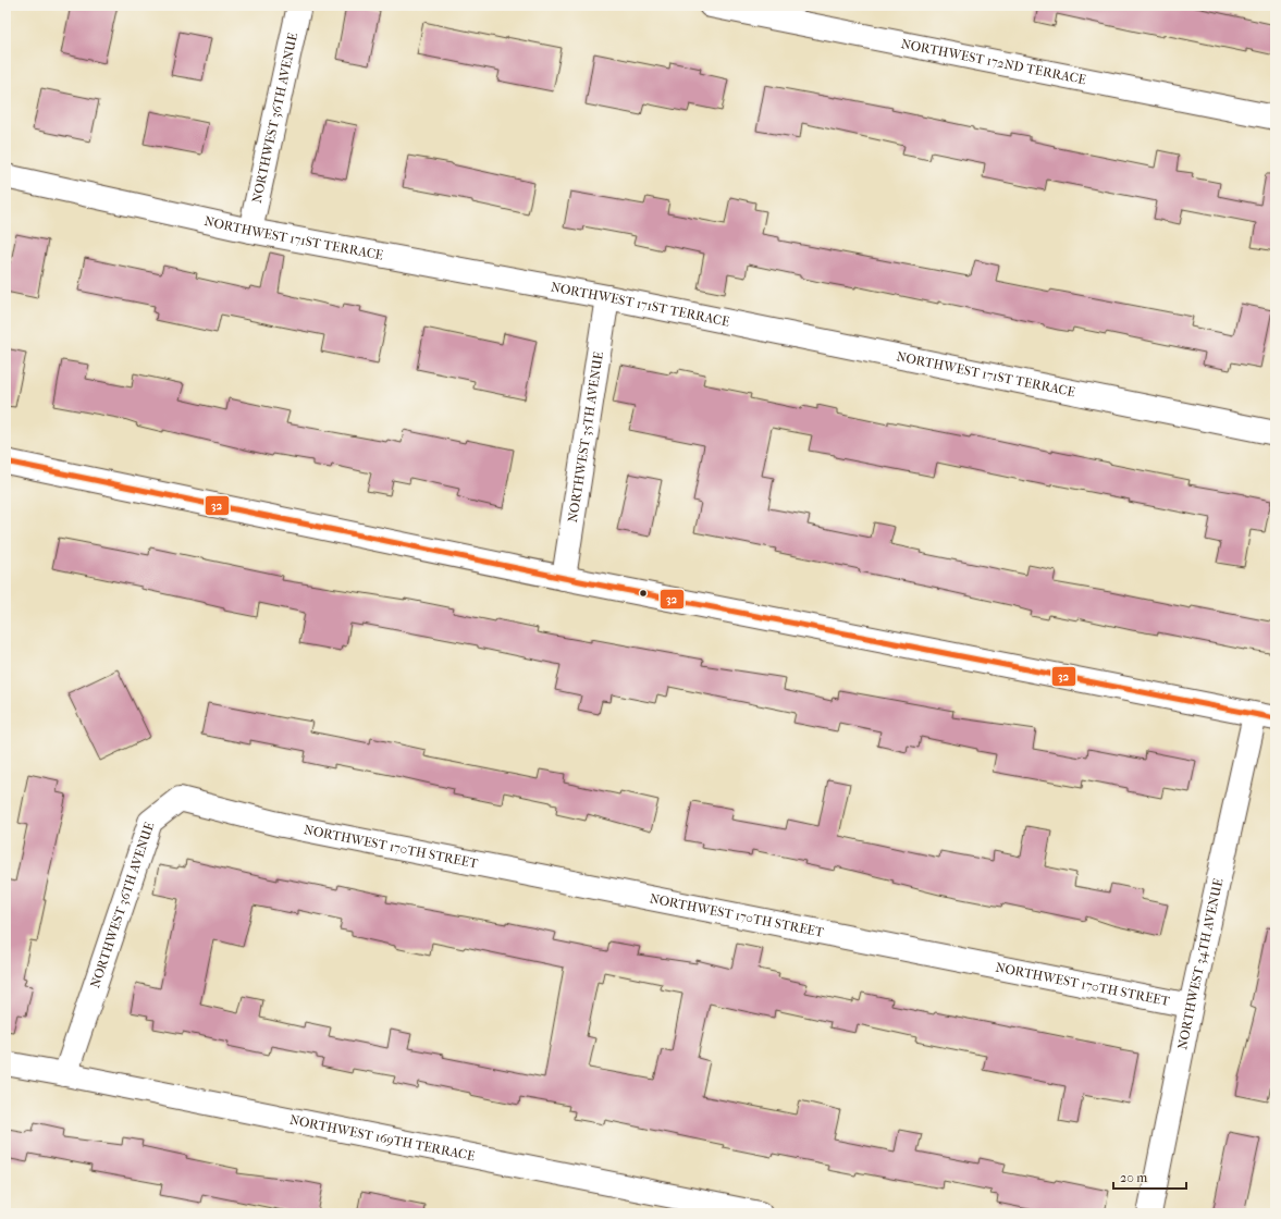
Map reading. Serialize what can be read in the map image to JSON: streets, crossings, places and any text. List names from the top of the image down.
{
  "streets": {
    "street": [
      "NORTHWEST 172ND TERRACE",
      "NORTHWEST 36TH AVENUE",
      "NORTHWEST 171ST TERRACE",
      "NORTHWEST 35TH AVENUE",
      "NORTHWEST 170TH STREET",
      "NORTHWEST 34TH AVENUE",
      "NORTHWEST 169TH TERRACE"
    ]
  },
  "crossings": [
    ["NORTHWEST 36TH AVENUE", "NORTHWEST 171ST TERRACE"],
    ["NORTHWEST 36TH AVENUE", "NORTHWEST 170TH STREET"],
    ["NORTHWEST 36TH AVENUE", "NORTHWEST 169TH TERRACE"],
    ["NORTHWEST 171ST TERRACE", "NORTHWEST 35TH AVENUE"],
    ["NORTHWEST 170TH STREET", "NORTHWEST 34TH AVENUE"]
  ],
  "lines": ["transit line 32"],
  "scale_bar": "20 m"
}
